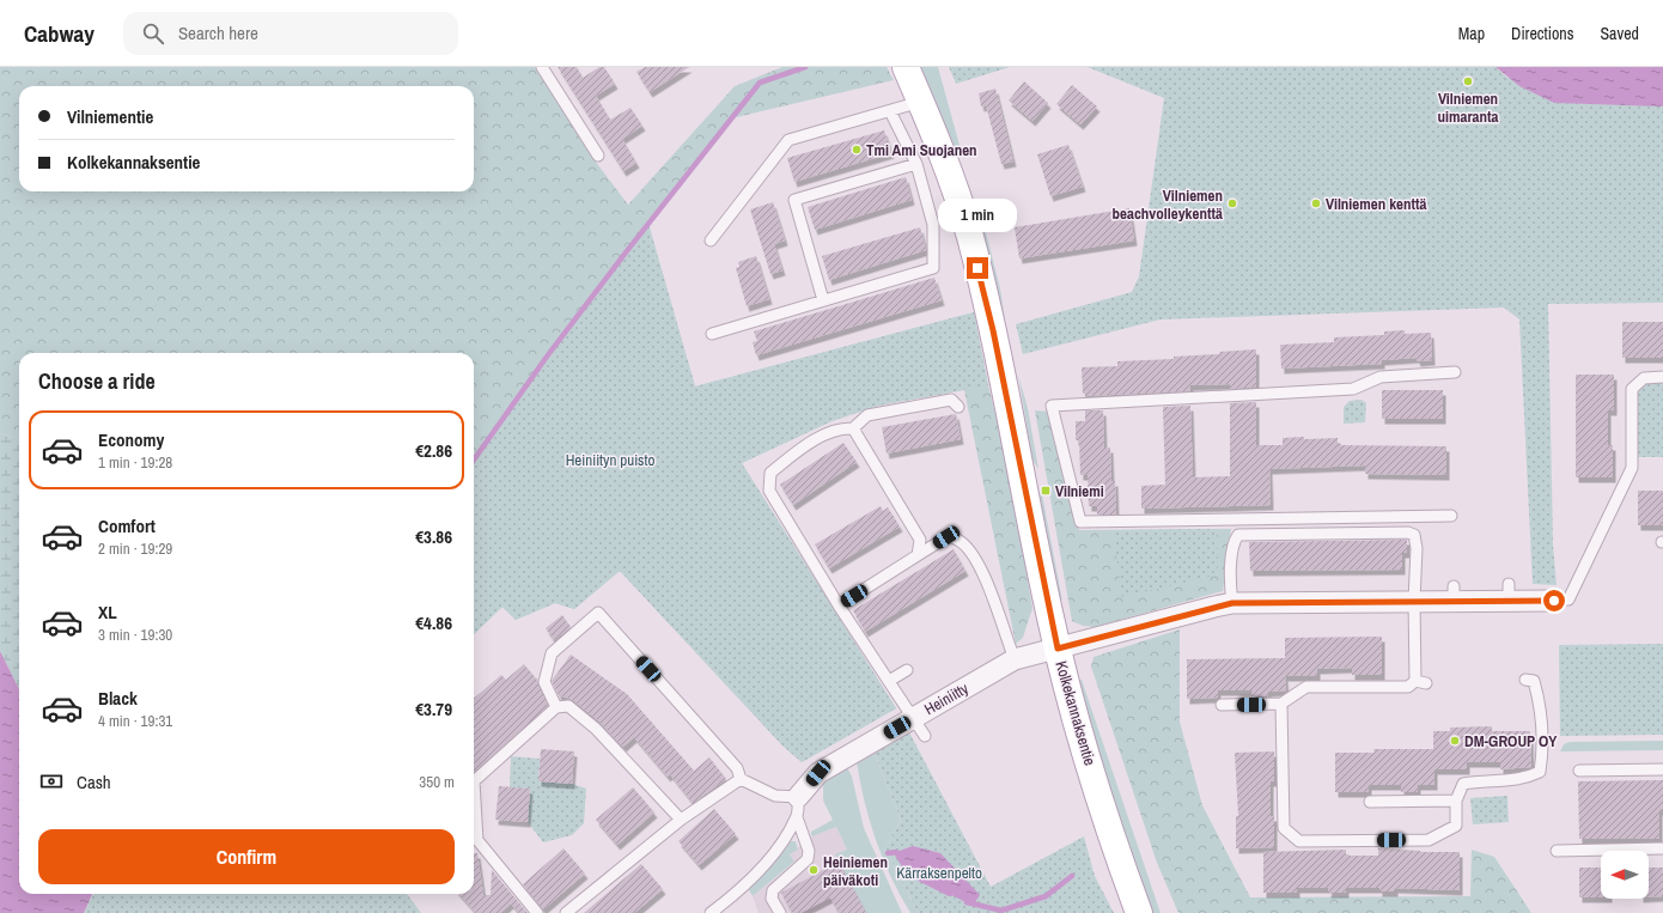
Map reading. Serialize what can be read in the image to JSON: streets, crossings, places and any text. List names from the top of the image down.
{
  "streets": {
    "main road": ["Kolkekannaksentie"],
    "street": ["Heiniitty"]
  },
  "crossings": [
    ["Heiniitty", "Kolkekannaksentie"]
  ],
  "parks": ["Heiniityn puisto", "Kärraksenpelto"],
  "places": {
    "other": [
      "Vilniemen uimaranta",
      "Tmi Ami Suojanen",
      "Vilniemen beachvolleykenttä",
      "Vilniemen kenttä",
      "DM-GROUP OY",
      "Heiniemen päiväkoti"
    ],
    "transit": ["Vilniemi"]
  },
  "north": "left",
  "page": {
    "header": "Cabway",
    "search": "Search here",
    "nav": ["Map", "Directions", "Saved"],
    "banner": ["Vilniementie", "Kolkekannaksentie"],
    "bubble": "1 min",
    "heading": "Choose a ride",
    "list": [
      {
        "name": "Economy",
        "note": "1 min · 19:28",
        "value": "€2.86"
      },
      {
        "name": "Comfort",
        "note": "2 min · 19:29",
        "value": "€3.86"
      },
      {
        "name": "XL",
        "note": "3 min · 19:30",
        "value": "€4.86"
      },
      {
        "name": "Black",
        "note": "4 min · 19:31",
        "value": "€3.79"
      }
    ],
    "pay": ["Cash", "350 m"],
    "buttons": "Confirm"
  }
}
